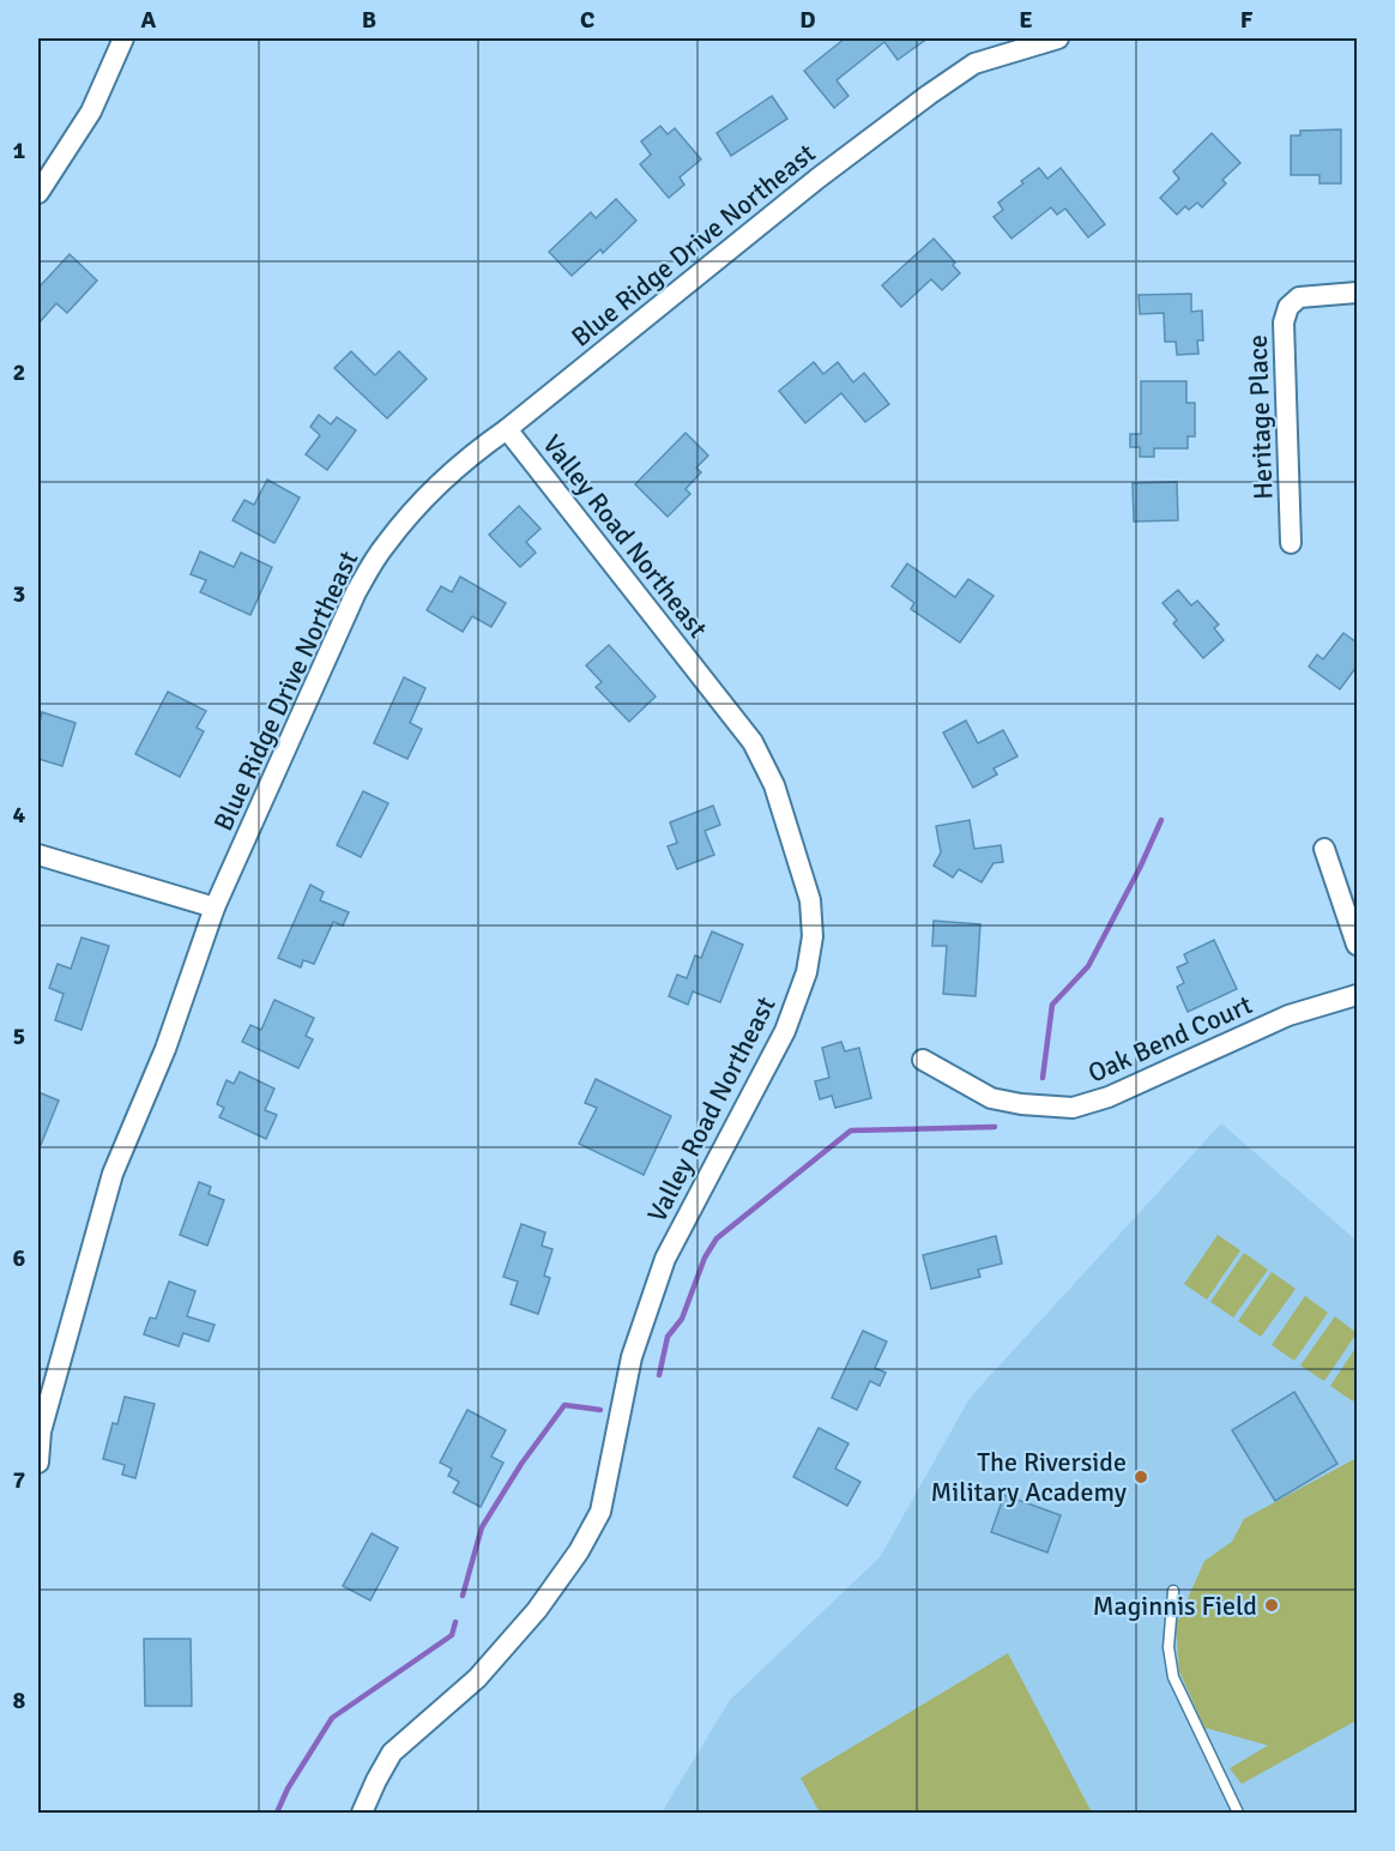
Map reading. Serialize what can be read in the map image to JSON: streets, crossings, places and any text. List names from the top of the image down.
{
  "streets": {
    "street": [
      "Blue Ridge Drive Northeast",
      "Heritage Place",
      "Valley Road Northeast",
      "Oak Bend Court"
    ]
  },
  "crossings": [
    ["Blue Ridge Drive Northeast", "Valley Road Northeast"]
  ],
  "places": ["The Riverside Military Academy", "Maginnis Field"],
  "grid": {
    "columns": [
      "A",
      "B",
      "C",
      "D",
      "E",
      "F"
    ],
    "rows": [
      "1",
      "2",
      "3",
      "4",
      "5",
      "6",
      "7",
      "8"
    ]
  }
}
